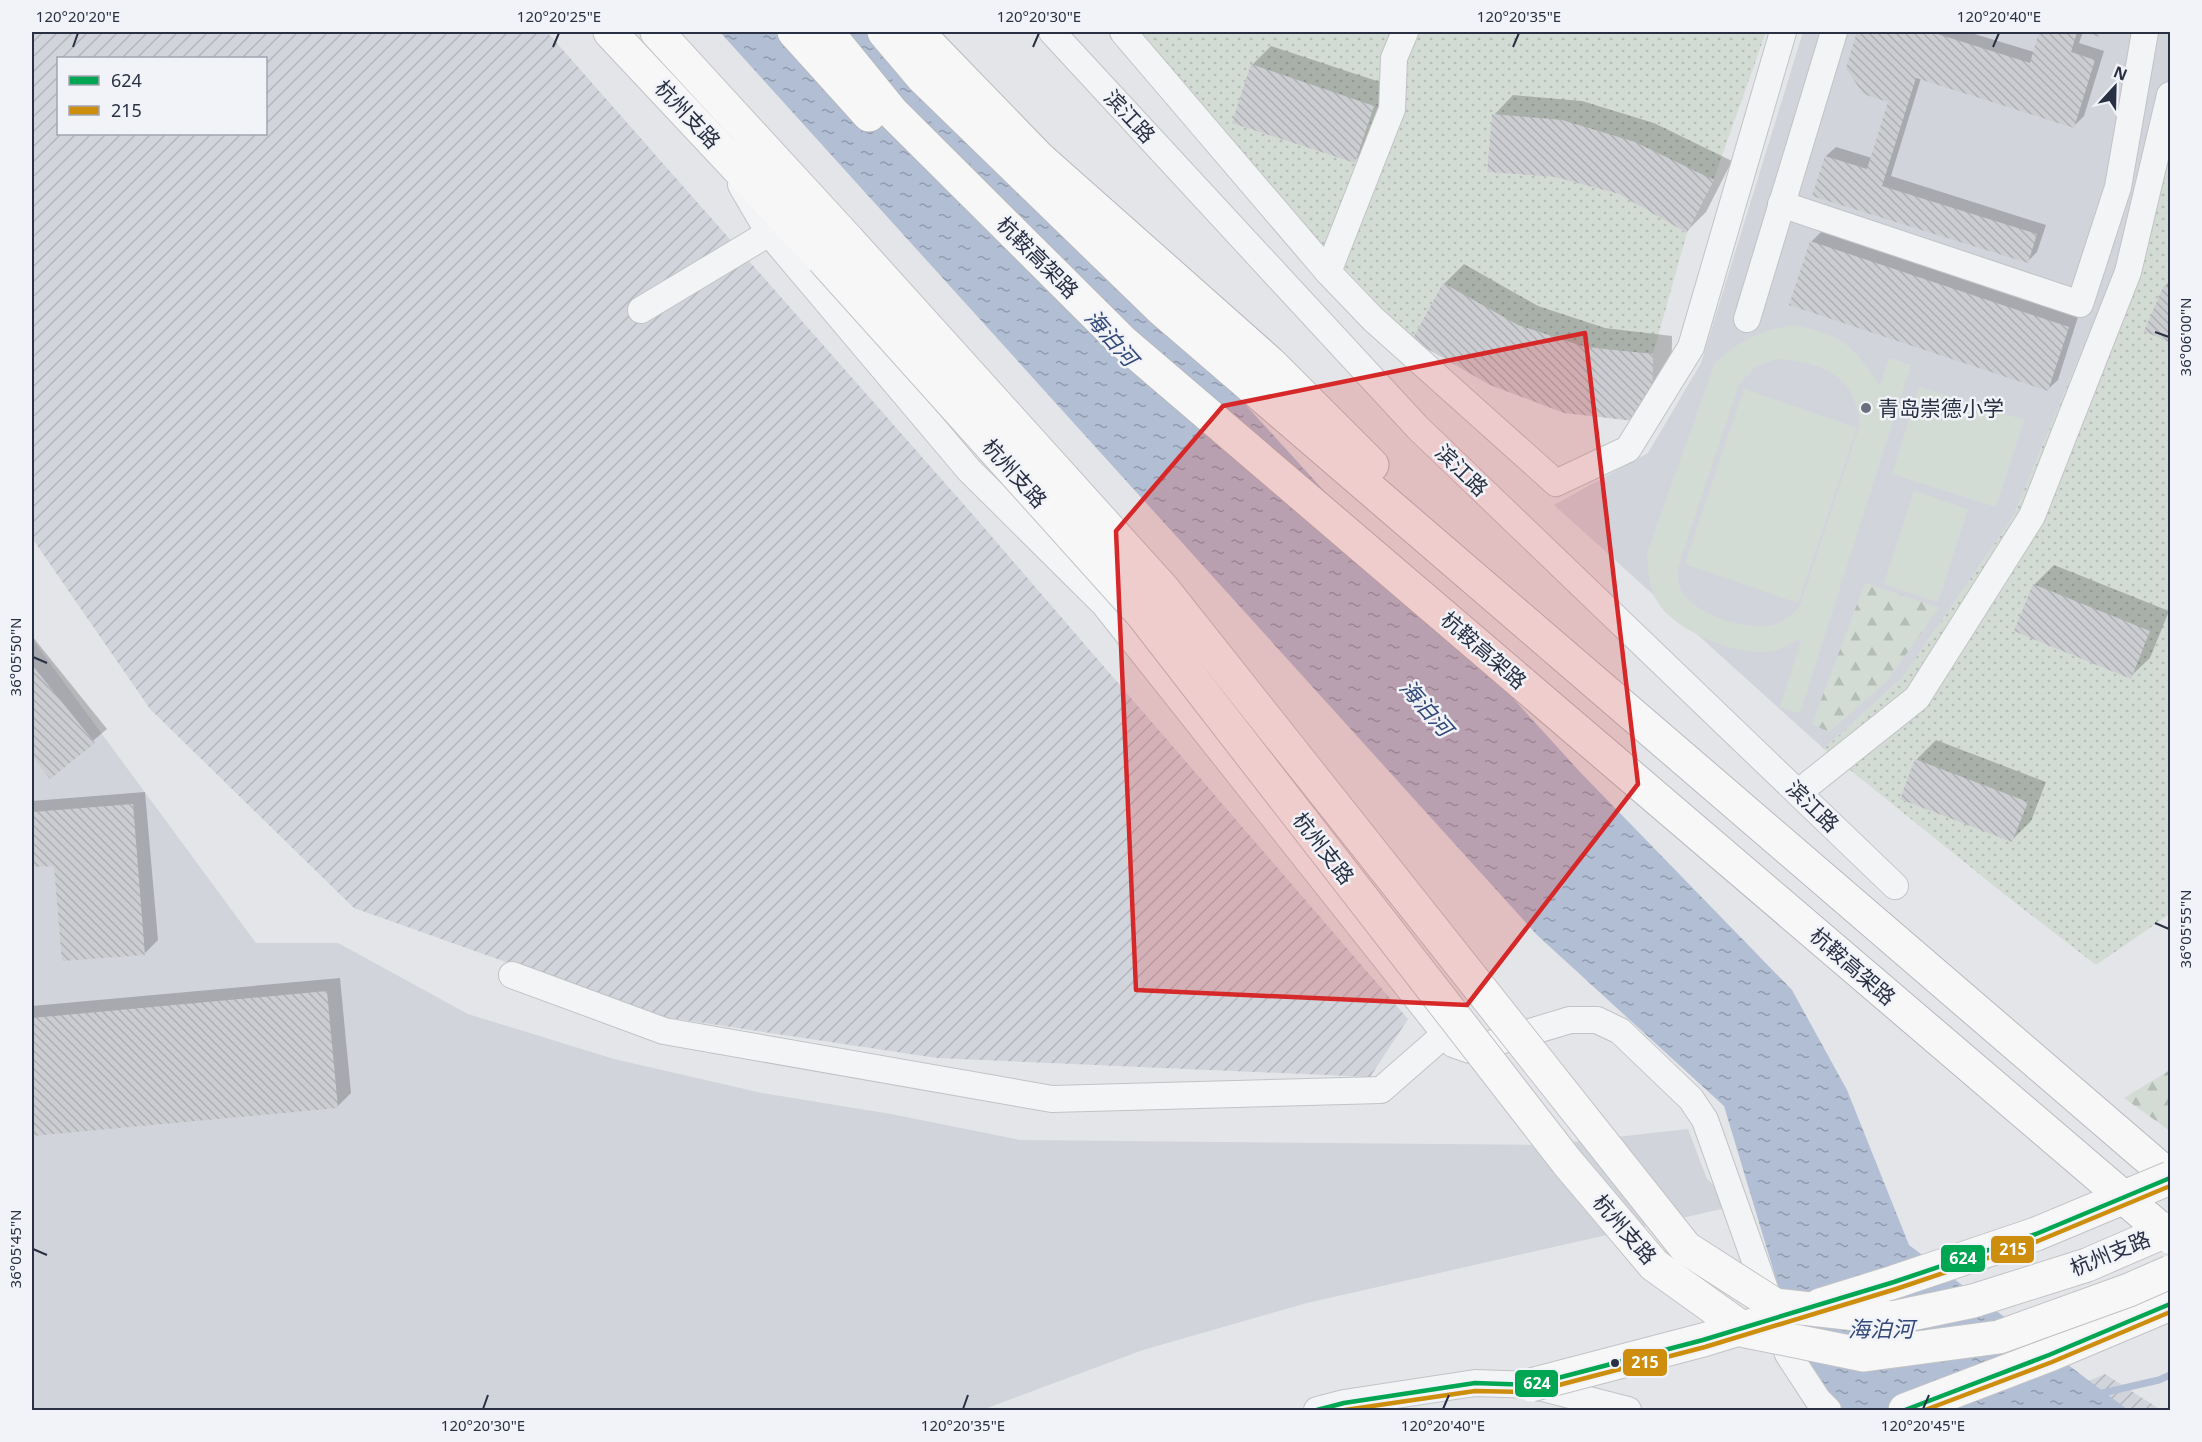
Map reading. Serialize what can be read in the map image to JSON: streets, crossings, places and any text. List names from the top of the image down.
{
  "streets": {
    "main road": ["杭州支路", "杭鞍高架路"],
    "street": ["滨江路"]
  },
  "water": ["海泊河"],
  "places": ["青岛崇德小学"],
  "lines": ["transit line 624", "transit line 215"],
  "legend": ["624", "215"],
  "north": "top",
  "coordinates": [
    "120°20'20\"E",
    "120°20'25\"E",
    "120°20'30\"E",
    "120°20'35\"E",
    "120°20'40\"E",
    "36°06'00\"N",
    "36°05'50\"N",
    "36°05'55\"N",
    "36°05'45\"N",
    "120°20'45\"E"
  ]
}
